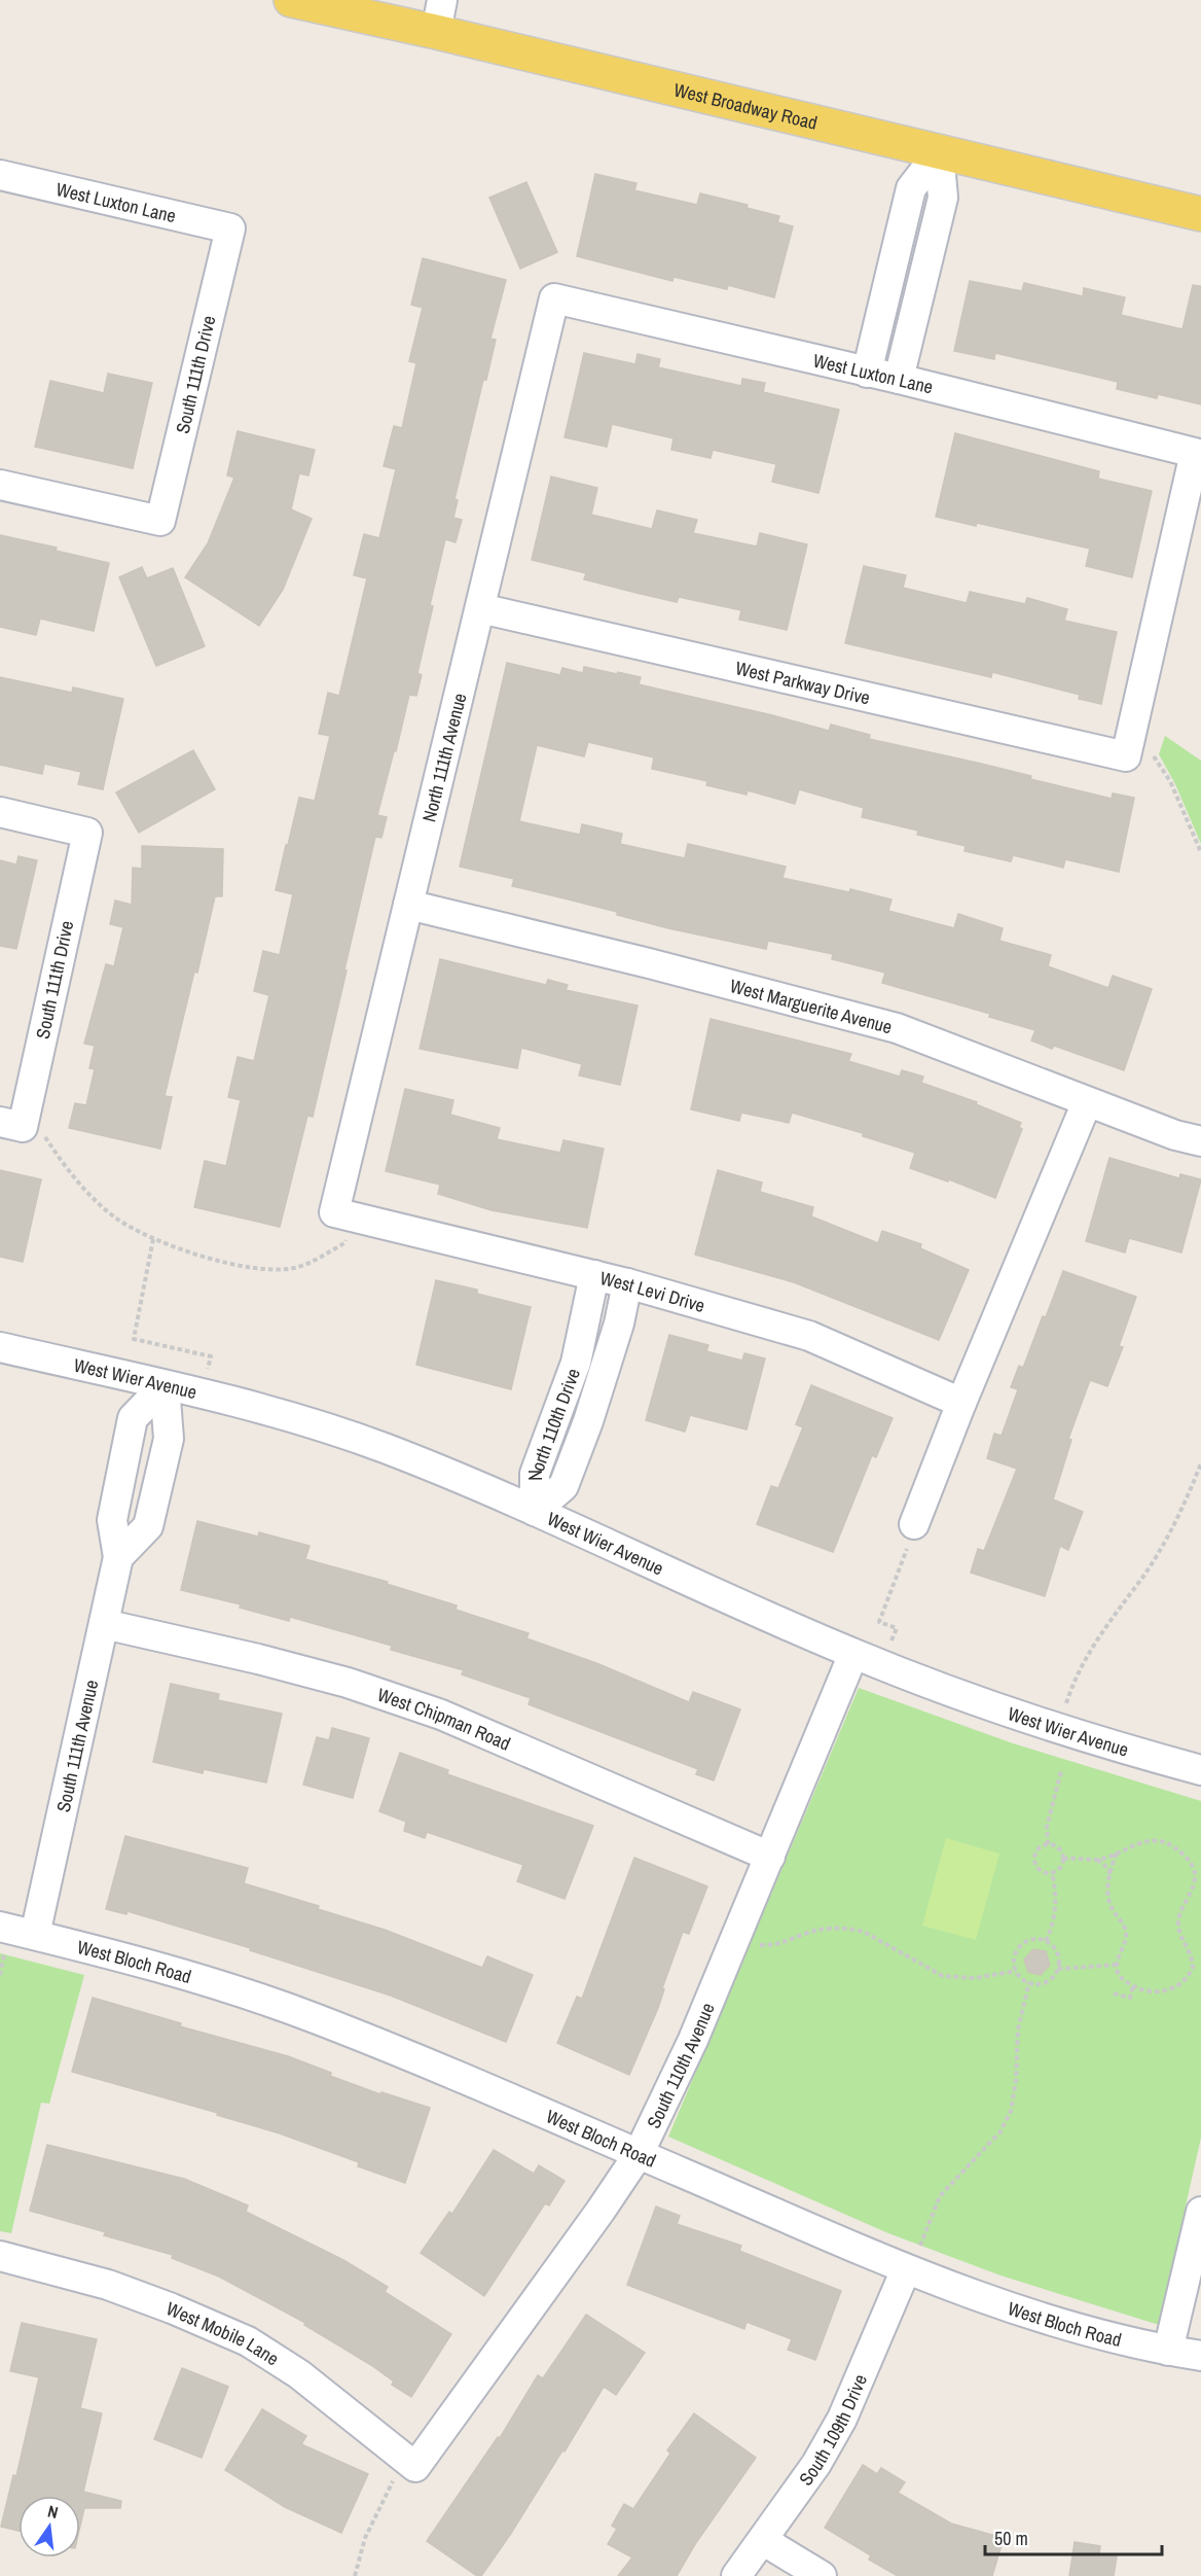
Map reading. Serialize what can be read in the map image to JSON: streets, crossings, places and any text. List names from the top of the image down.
{
  "streets": {
    "main road": ["West Broadway Road"],
    "street": [
      "West Luxton Lane",
      "South 111th Drive",
      "West Parkway Drive",
      "North 111th Avenue",
      "West Marguerite Avenue",
      "West Levi Drive",
      "West Wier Avenue",
      "North 110th Drive",
      "West Chipman Road",
      "South 111th Avenue",
      "West Bloch Road",
      "South 110th Avenue",
      "West Mobile Lane",
      "South 109th Drive"
    ]
  },
  "crossings": [
    ["West Luxton Lane", "South 111th Drive"],
    ["West Luxton Lane", "West Parkway Drive"],
    ["West Luxton Lane", "North 111th Avenue"],
    ["West Parkway Drive", "North 111th Avenue"],
    ["North 111th Avenue", "West Marguerite Avenue"],
    ["North 111th Avenue", "West Levi Drive"],
    ["West Levi Drive", "North 110th Drive"],
    ["West Wier Avenue", "North 110th Drive"],
    ["West Wier Avenue", "South 111th Avenue"],
    ["West Wier Avenue", "South 110th Avenue"],
    ["West Chipman Road", "South 111th Avenue"],
    ["West Chipman Road", "South 110th Avenue"],
    ["South 111th Avenue", "West Bloch Road"],
    ["West Bloch Road", "South 110th Avenue"],
    ["West Bloch Road", "South 109th Drive"],
    ["South 110th Avenue", "West Mobile Lane"]
  ],
  "scale_bar": "50 m",
  "north": "top"
}
